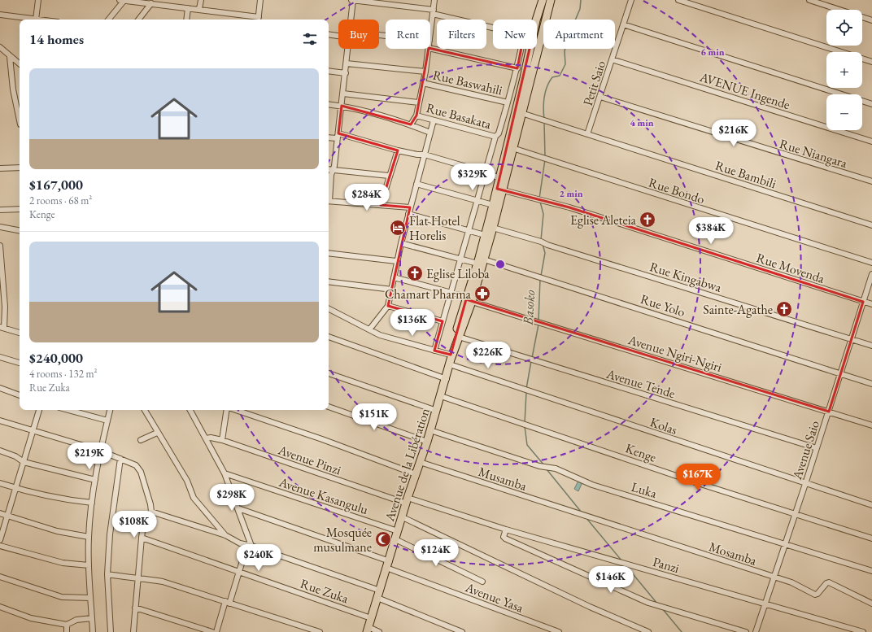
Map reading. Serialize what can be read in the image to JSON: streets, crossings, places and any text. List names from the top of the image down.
{
  "streets": {
    "highway": ["Avenue de la Libération"],
    "street": [
      "Rue Baswahili",
      "Petit Saio",
      "AVENUE Ingende",
      "Rue Basakata",
      "Rue Niangara",
      "Rue Bambili",
      "Rue Bondo",
      "Rue Movenda",
      "Rue Kingabwa",
      "Rue Yolo",
      "Avenue Ngiri-Ngiri",
      "Avenue Tende",
      "Kolas",
      "Avenue Saio",
      "Kenge",
      "Avenue Pinzi",
      "Musamba",
      "Luka",
      "Avenue Kasangulu",
      "Mosamba",
      "Panzi",
      "Rue Zuka",
      "Avenue Yasa"
    ]
  },
  "crossings": [
    ["Petit Saio", "AVENUE Ingende"],
    ["Petit Saio", "Rue Niangara"],
    ["Petit Saio", "Rue Bambili"],
    ["Rue Bambili", "Avenue de la Libération"],
    ["Rue Bondo", "Avenue de la Libération"],
    ["Rue Movenda", "Avenue Saio"],
    ["Rue Movenda", "Avenue de la Libération"],
    ["Rue Kingabwa", "Avenue Saio"],
    ["Rue Kingabwa", "Avenue de la Libération"],
    ["Rue Yolo", "Avenue Saio"],
    ["Rue Yolo", "Avenue de la Libération"],
    ["Avenue Ngiri-Ngiri", "Avenue Saio"],
    ["Avenue Ngiri-Ngiri", "Avenue de la Libération"],
    ["Avenue Tende", "Avenue Saio"],
    ["Avenue Tende", "Avenue de la Libération"],
    ["Kolas", "Avenue Saio"],
    ["Kolas", "Avenue de la Libération"],
    ["Avenue Saio", "Kenge"],
    ["Avenue Saio", "Luka"],
    ["Avenue Saio", "Mosamba"],
    ["Avenue Saio", "Panzi"],
    ["Kenge", "Avenue de la Libération"],
    ["Avenue Pinzi", "Avenue de la Libération"],
    ["Avenue Pinzi", "Panzi"],
    ["Avenue de la Libération", "Musamba"],
    ["Avenue de la Libération", "Luka"],
    ["Avenue de la Libération", "Avenue Kasangulu"],
    ["Avenue de la Libération", "Panzi"],
    ["Avenue de la Libération", "Rue Zuka"],
    ["Avenue de la Libération", "Avenue Yasa"],
    ["Musamba", "Mosamba"]
  ],
  "water": ["Basoko"],
  "places": {
    "church": ["Eglise Aleteia", "Eglise Liloba", "Sainte-Agathe"],
    "hotel": ["Flat Hotel Horelis"],
    "pharmacy": ["Chamart Pharma"],
    "mosque": ["Mosquée musulmane"]
  },
  "page": {
    "map_buttons": ["+", "−"],
    "chip": [
      "Buy",
      "Rent",
      "Filters",
      "New",
      "Apartment"
    ],
    "heading": "14 homes",
    "list": [
      {
        "name": "$167,000",
        "note": "2 rooms · 68 m² · Kenge"
      },
      {
        "name": "$240,000",
        "note": "4 rooms · 132 m² · Rue Zuka"
      }
    ],
    "price": [
      "$216K",
      "$329K",
      "$284K",
      "$384K",
      "$136K",
      "$226K",
      "$151K",
      "$219K",
      "$167K",
      "$298K",
      "$108K",
      "$124K",
      "$240K",
      "$146K"
    ]
  },
  "rings": ["6 min", "4 min", "2 min"]
}
